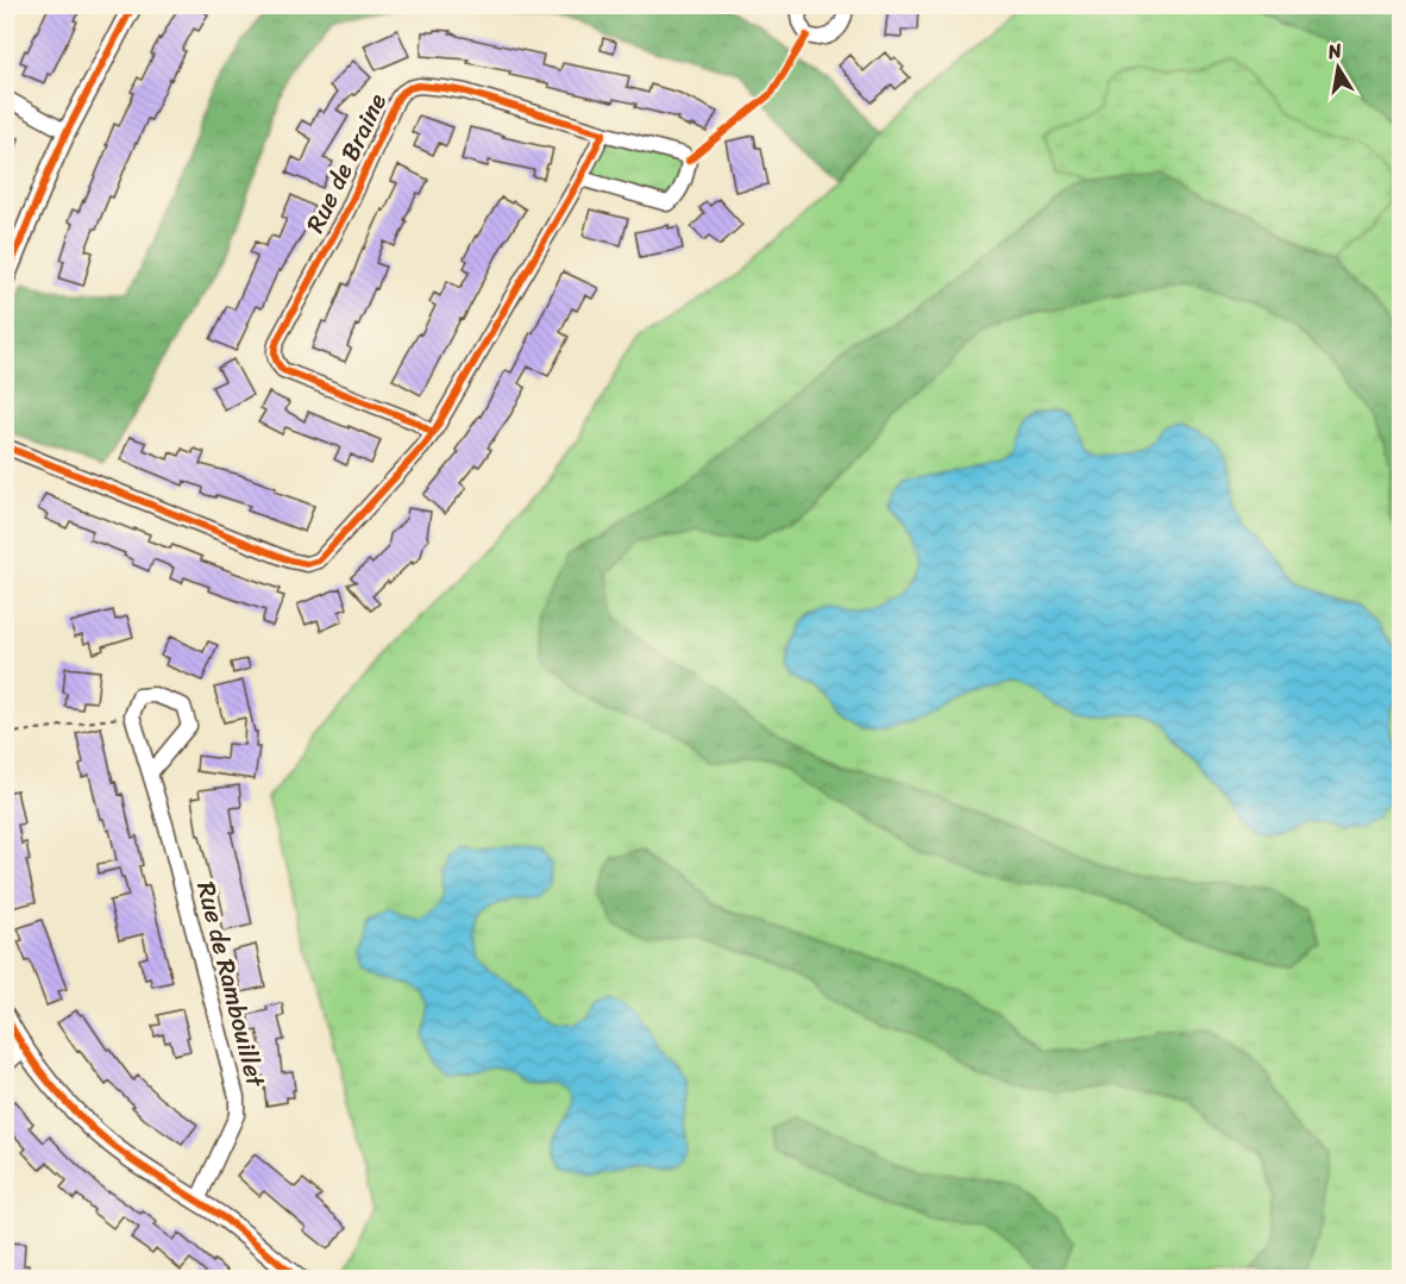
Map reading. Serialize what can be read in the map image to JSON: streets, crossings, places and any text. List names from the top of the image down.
{
  "streets": {
    "street": ["Rue de Braine", "Rue de Rambouillet"]
  },
  "north": "top"
}
